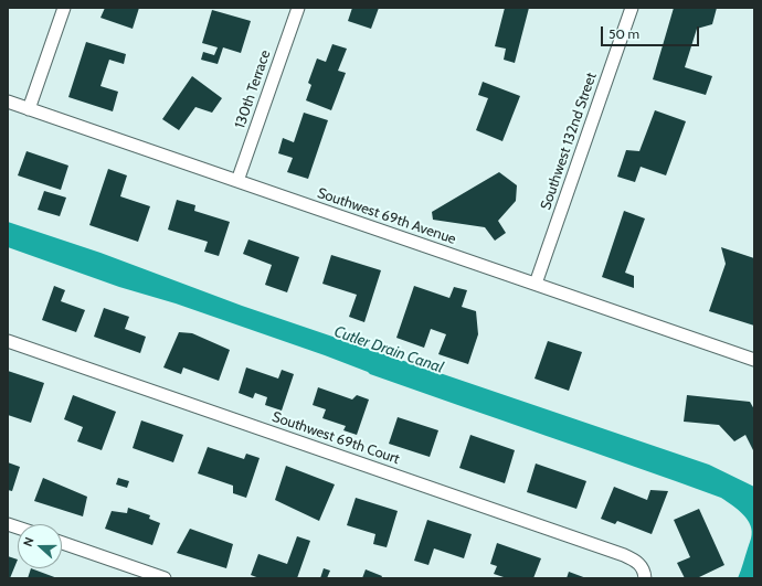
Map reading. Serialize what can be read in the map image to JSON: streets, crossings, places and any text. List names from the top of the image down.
{
  "streets": {
    "street": [
      "130th Terrace",
      "Southwest 132nd Street",
      "Southwest 69th Avenue",
      "Southwest 69th Court"
    ]
  },
  "crossings": [
    ["130th Terrace", "Southwest 69th Avenue"],
    ["Southwest 132nd Street", "Southwest 69th Avenue"]
  ],
  "water": ["Cutler Drain Canal"],
  "scale_bar": "50 m",
  "north": "left"
}
